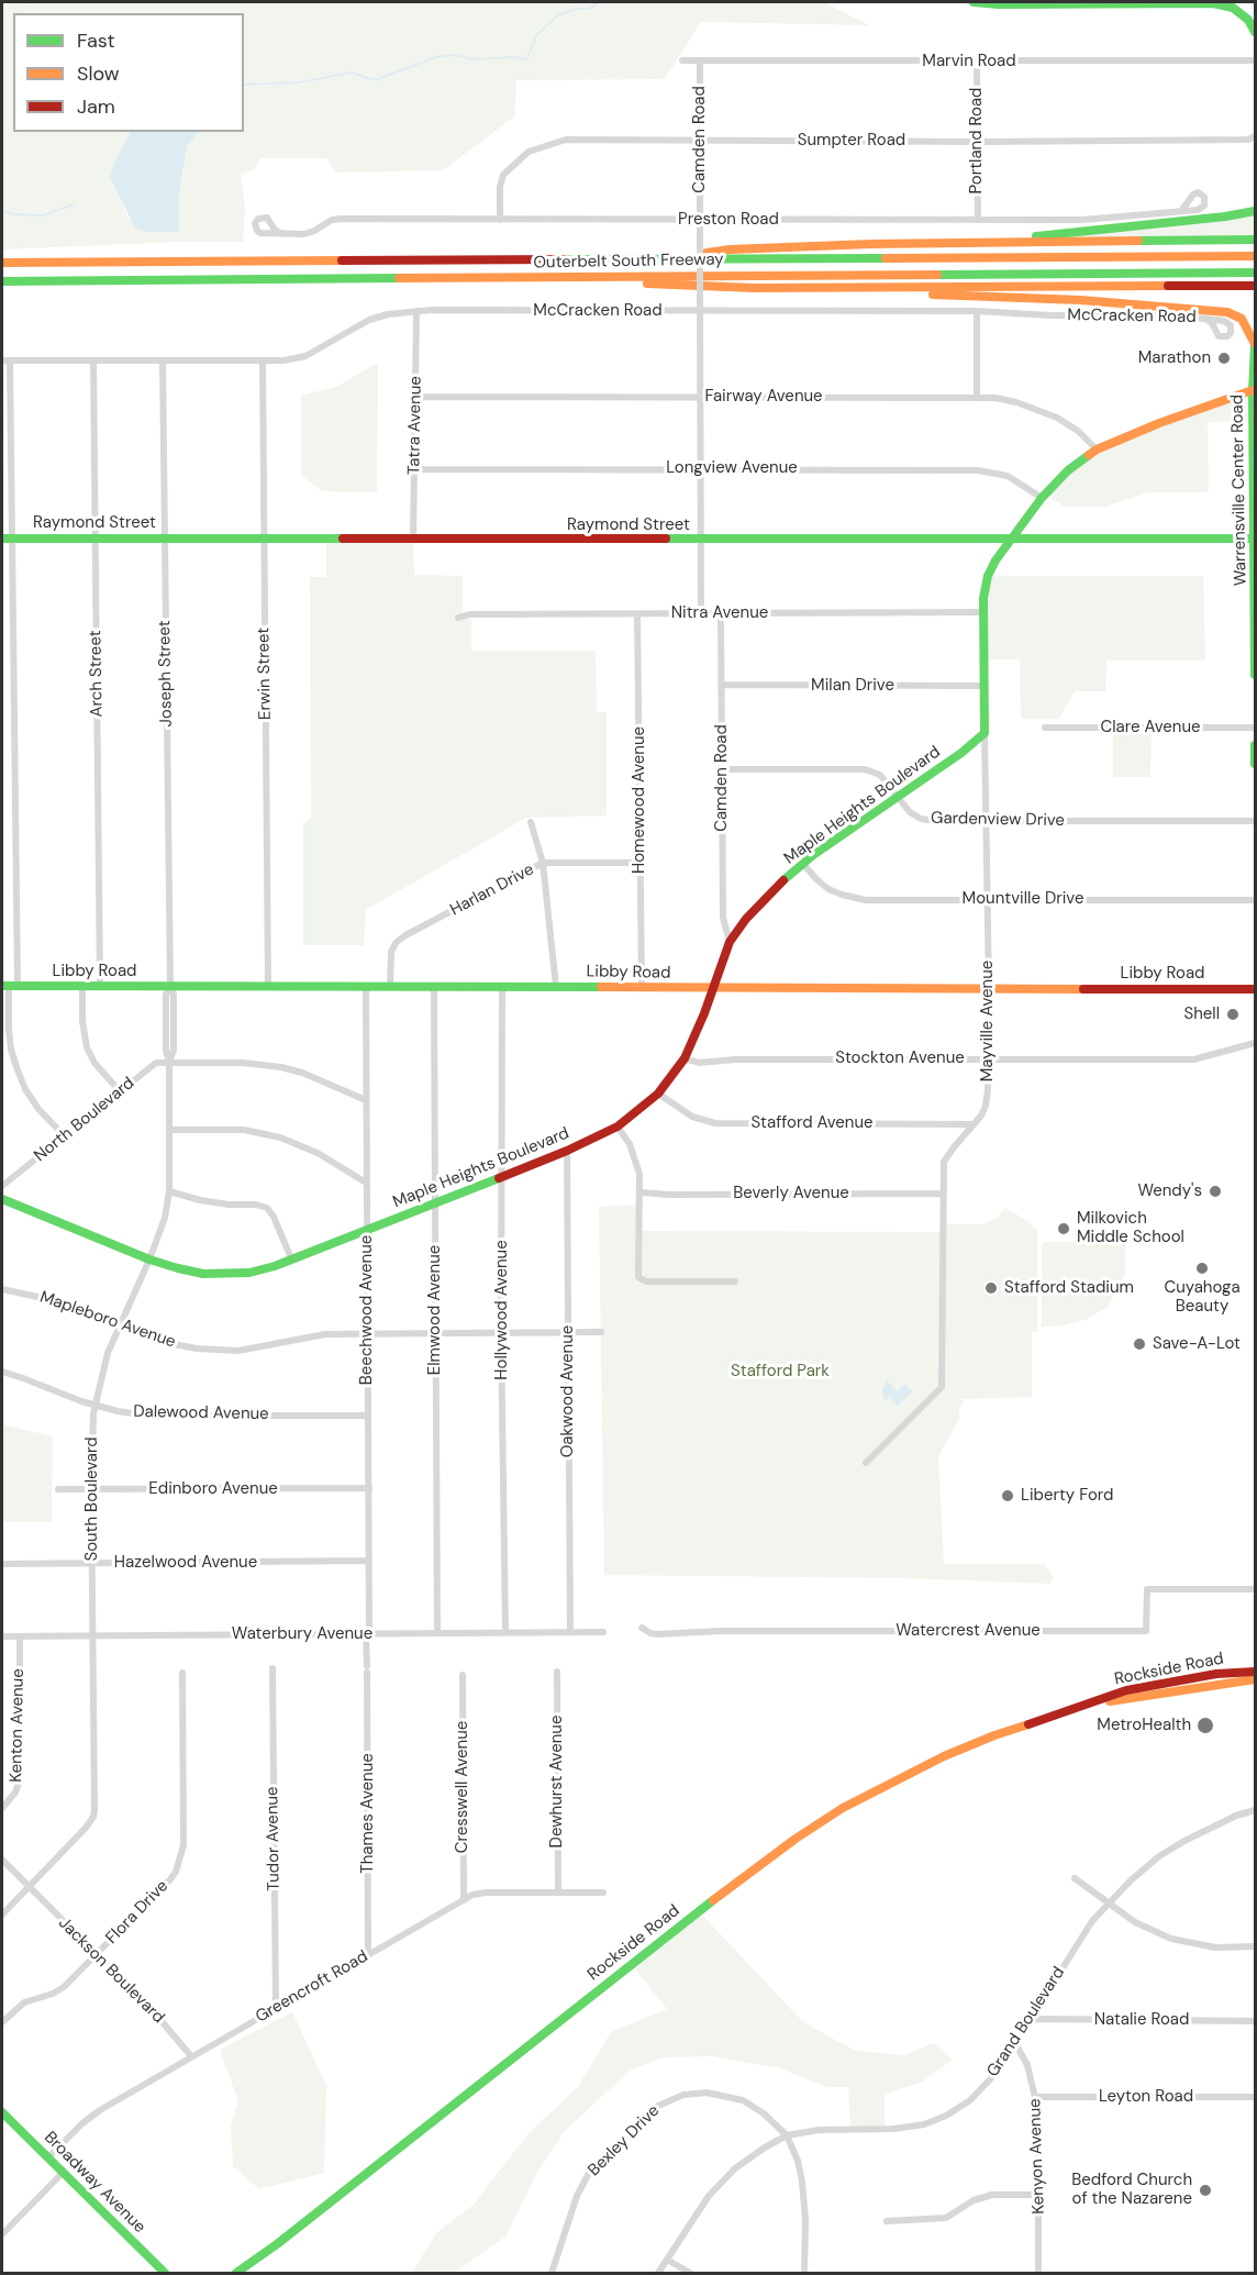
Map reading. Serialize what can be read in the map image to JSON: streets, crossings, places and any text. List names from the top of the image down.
{
  "streets": {
    "main road": [
      "Outerbelt South Freeway",
      "Warrensville Center Road",
      "Raymond Street",
      "Maple Heights Boulevard",
      "Libby Road",
      "Rockside Road",
      "Broadway Avenue"
    ],
    "street": [
      "Marvin Road",
      "Camden Road",
      "Sumpter Road",
      "Portland Road",
      "Preston Road",
      "McCracken Road",
      "Fairway Avenue",
      "Tatra Avenue",
      "Longview Avenue",
      "Nitra Avenue",
      "Arch Street",
      "Joseph Street",
      "Erwin Street",
      "Milan Drive",
      "Clare Avenue",
      "Homewood Avenue",
      "Gardenview Drive",
      "Harlan Drive",
      "Mountville Drive",
      "Mayville Avenue",
      "Stockton Avenue",
      "North Boulevard",
      "Stafford Avenue",
      "Beverly Avenue",
      "Beechwood Avenue",
      "Elmwood Avenue",
      "Hollywood Avenue",
      "Mapleboro Avenue",
      "Oakwood Avenue",
      "Dalewood Avenue",
      "Edinboro Avenue",
      "South Boulevard",
      "Hazelwood Avenue",
      "Watercrest Avenue",
      "Waterbury Avenue",
      "Kenton Avenue",
      "Dewhurst Avenue",
      "Cresswell Avenue",
      "Thames Avenue",
      "Tudor Avenue",
      "Flora Drive",
      "Jackson Boulevard",
      "Greencroft Road",
      "Natalie Road",
      "Grand Boulevard",
      "Leyton Road",
      "Bexley Drive",
      "Kenyon Avenue"
    ]
  },
  "crossings": [
    ["Marvin Road", "Camden Road"],
    ["Marvin Road", "Portland Road"],
    ["Camden Road", "Sumpter Road"],
    ["Camden Road", "Preston Road"],
    ["Camden Road", "McCracken Road"],
    ["Camden Road", "Fairway Avenue"],
    ["Camden Road", "Longview Avenue"],
    ["Camden Road", "Raymond Street"],
    ["Camden Road", "Nitra Avenue"],
    ["Camden Road", "Milan Drive"],
    ["Camden Road", "Maple Heights Boulevard"],
    ["Camden Road", "Gardenview Drive"],
    ["Sumpter Road", "Portland Road"],
    ["Sumpter Road", "Preston Road"],
    ["Portland Road", "Preston Road"],
    ["McCracken Road", "Tatra Avenue"],
    ["McCracken Road", "Arch Street"],
    ["McCracken Road", "Joseph Street"],
    ["McCracken Road", "Erwin Street"],
    ["Fairway Avenue", "Tatra Avenue"],
    ["Tatra Avenue", "Longview Avenue"],
    ["Tatra Avenue", "Raymond Street"],
    ["Warrensville Center Road", "Raymond Street"],
    ["Raymond Street", "Arch Street"],
    ["Raymond Street", "Joseph Street"],
    ["Raymond Street", "Erwin Street"],
    ["Nitra Avenue", "Homewood Avenue"],
    ["Arch Street", "Libby Road"],
    ["Joseph Street", "Libby Road"],
    ["Joseph Street", "South Boulevard"],
    ["Erwin Street", "Libby Road"],
    ["Homewood Avenue", "Harlan Drive"],
    ["Homewood Avenue", "Libby Road"],
    ["Maple Heights Boulevard", "Gardenview Drive"],
    ["Maple Heights Boulevard", "Mountville Drive"],
    ["Maple Heights Boulevard", "Libby Road"],
    ["Maple Heights Boulevard", "Mayville Avenue"],
    ["Maple Heights Boulevard", "Stockton Avenue"],
    ["Maple Heights Boulevard", "Stafford Avenue"],
    ["Maple Heights Boulevard", "Beechwood Avenue"],
    ["Maple Heights Boulevard", "Elmwood Avenue"],
    ["Maple Heights Boulevard", "Hollywood Avenue"],
    ["Maple Heights Boulevard", "Oakwood Avenue"],
    ["Maple Heights Boulevard", "South Boulevard"],
    ["Gardenview Drive", "Mayville Avenue"],
    ["Harlan Drive", "Libby Road"],
    ["Mountville Drive", "Mayville Avenue"],
    ["Libby Road", "Mayville Avenue"],
    ["Libby Road", "Beechwood Avenue"],
    ["Libby Road", "Elmwood Avenue"],
    ["Libby Road", "Hollywood Avenue"],
    ["Libby Road", "South Boulevard"],
    ["Mayville Avenue", "Stockton Avenue"],
    ["Mayville Avenue", "Stafford Avenue"],
    ["Mayville Avenue", "Beverly Avenue"],
    ["North Boulevard", "South Boulevard"],
    ["Beechwood Avenue", "Mapleboro Avenue"],
    ["Beechwood Avenue", "Dalewood Avenue"],
    ["Beechwood Avenue", "Edinboro Avenue"],
    ["Beechwood Avenue", "Hazelwood Avenue"],
    ["Beechwood Avenue", "Waterbury Avenue"],
    ["Beechwood Avenue", "Thames Avenue"],
    ["Elmwood Avenue", "Mapleboro Avenue"],
    ["Elmwood Avenue", "Waterbury Avenue"],
    ["Hollywood Avenue", "Mapleboro Avenue"],
    ["Hollywood Avenue", "Waterbury Avenue"],
    ["Mapleboro Avenue", "Oakwood Avenue"],
    ["Mapleboro Avenue", "South Boulevard"],
    ["Oakwood Avenue", "Waterbury Avenue"],
    ["Dalewood Avenue", "South Boulevard"],
    ["Edinboro Avenue", "South Boulevard"],
    ["South Boulevard", "Hazelwood Avenue"],
    ["South Boulevard", "Waterbury Avenue"],
    ["South Boulevard", "Jackson Boulevard"],
    ["Waterbury Avenue", "Kenton Avenue"],
    ["Dewhurst Avenue", "Greencroft Road"],
    ["Cresswell Avenue", "Greencroft Road"],
    ["Thames Avenue", "Greencroft Road"],
    ["Tudor Avenue", "Greencroft Road"],
    ["Flora Drive", "Jackson Boulevard"],
    ["Jackson Boulevard", "Greencroft Road"],
    ["Greencroft Road", "Broadway Avenue"],
    ["Natalie Road", "Grand Boulevard"],
    ["Grand Boulevard", "Bexley Drive"],
    ["Grand Boulevard", "Kenyon Avenue"],
    ["Leyton Road", "Kenyon Avenue"]
  ],
  "parks": ["Stafford Park"],
  "places": [
    "Marathon",
    "Shell",
    "Wendy's",
    "Milkovich Middle School",
    "Cuyahoga Beauty",
    "Stafford Stadium",
    "Save-A-Lot",
    "Liberty Ford",
    "MetroHealth",
    "Bedford Church of the Nazarene"
  ],
  "legend": ["Fast", "Slow", "Jam"]
}
